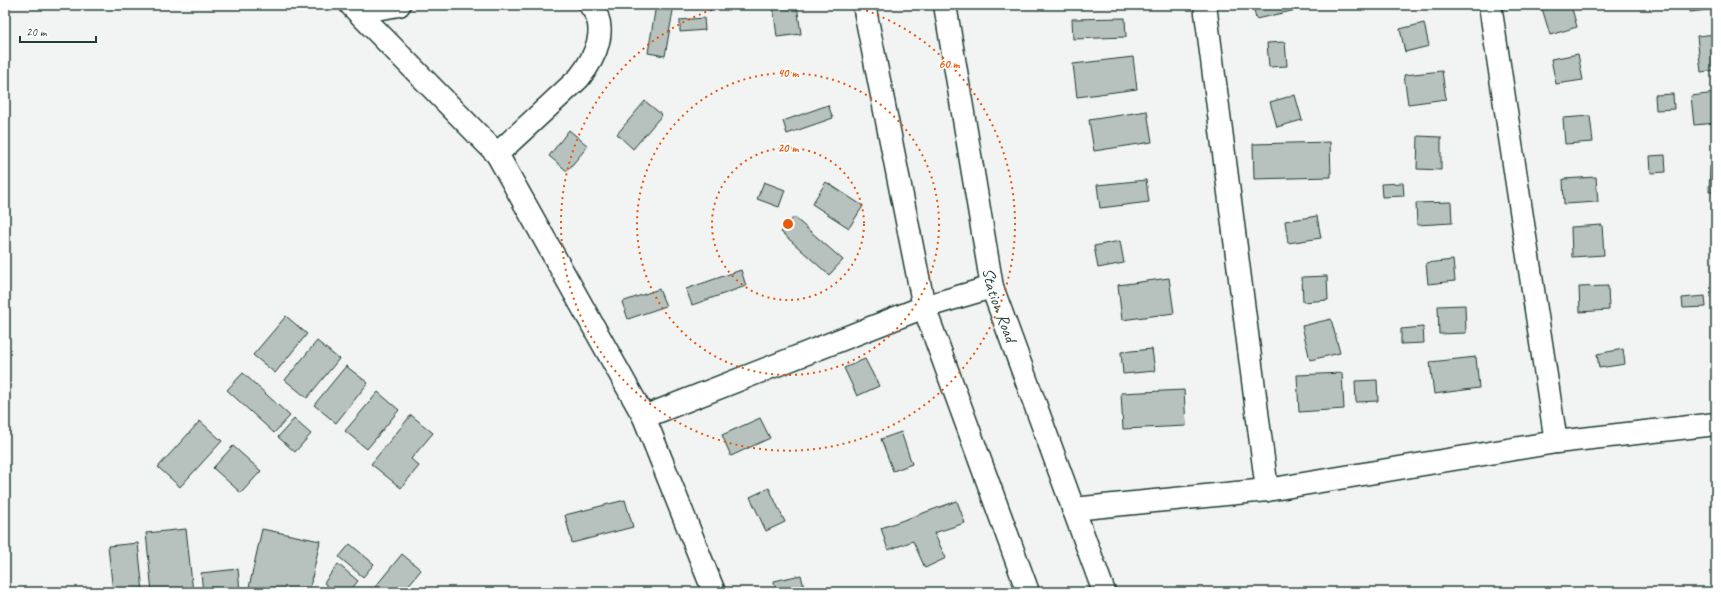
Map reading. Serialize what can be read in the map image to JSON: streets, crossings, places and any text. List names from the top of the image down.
{
  "streets": {
    "street": ["Station Road"]
  },
  "scale_bar": "20 m",
  "rings": ["60 m", "40 m", "20 m"]
}
